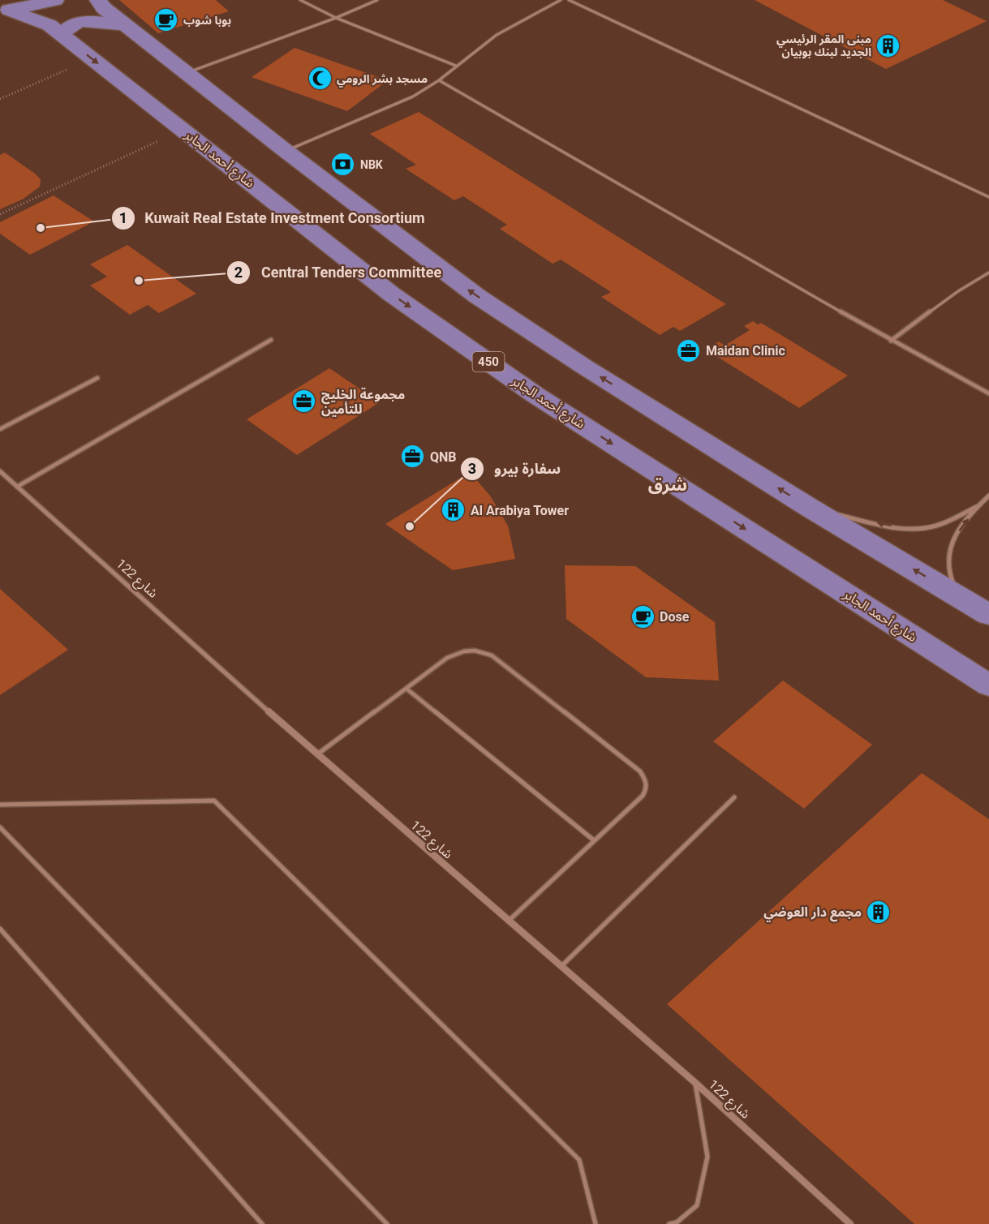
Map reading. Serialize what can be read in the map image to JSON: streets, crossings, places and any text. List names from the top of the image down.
{
  "streets": {
    "main road": ["شارع أحمد الجابر", "450"],
    "street": ["شارع 122"]
  },
  "crossings": [
    ["شارع أحمد الجابر", "450"]
  ],
  "districts": ["شرق"],
  "places": {
    "cafe": ["بوبا شوب", "Dose"],
    "building": ["مبنى المقر الرئيسي الجديد لبنك بوبيان", "Al Arabiya Tower", "مجمع دار العوضي"],
    "mosque": ["مسجد بشر الرومي"],
    "bank": ["NBK"],
    "other": ["Kuwait Real Estate Investment Consortium", "Central Tenders Committee", "سفارة بيرو"],
    "office": ["Maidan Clinic", "مجموعة الخليج للتأمين", "QNB"]
  }
}
